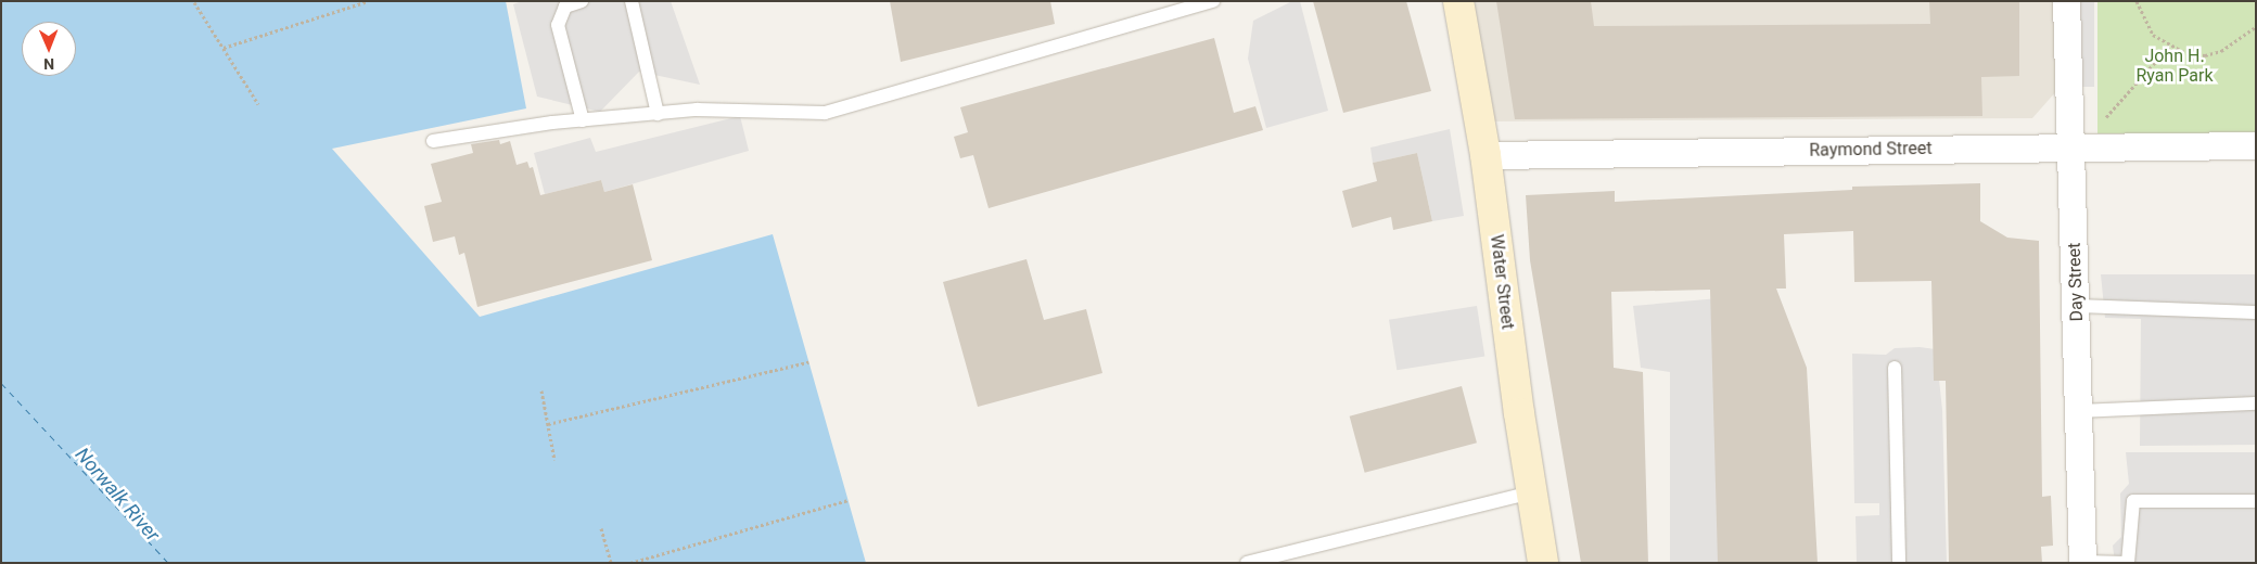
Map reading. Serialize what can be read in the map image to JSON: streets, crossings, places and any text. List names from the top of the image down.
{
  "streets": {
    "main road": ["Water Street"],
    "street": ["Raymond Street", "Day Street"]
  },
  "crossings": [
    ["Raymond Street", "Water Street"],
    ["Raymond Street", "Day Street"]
  ],
  "water": ["Norwalk River"],
  "parks": ["John H. Ryan Park"],
  "north": "bottom"
}
